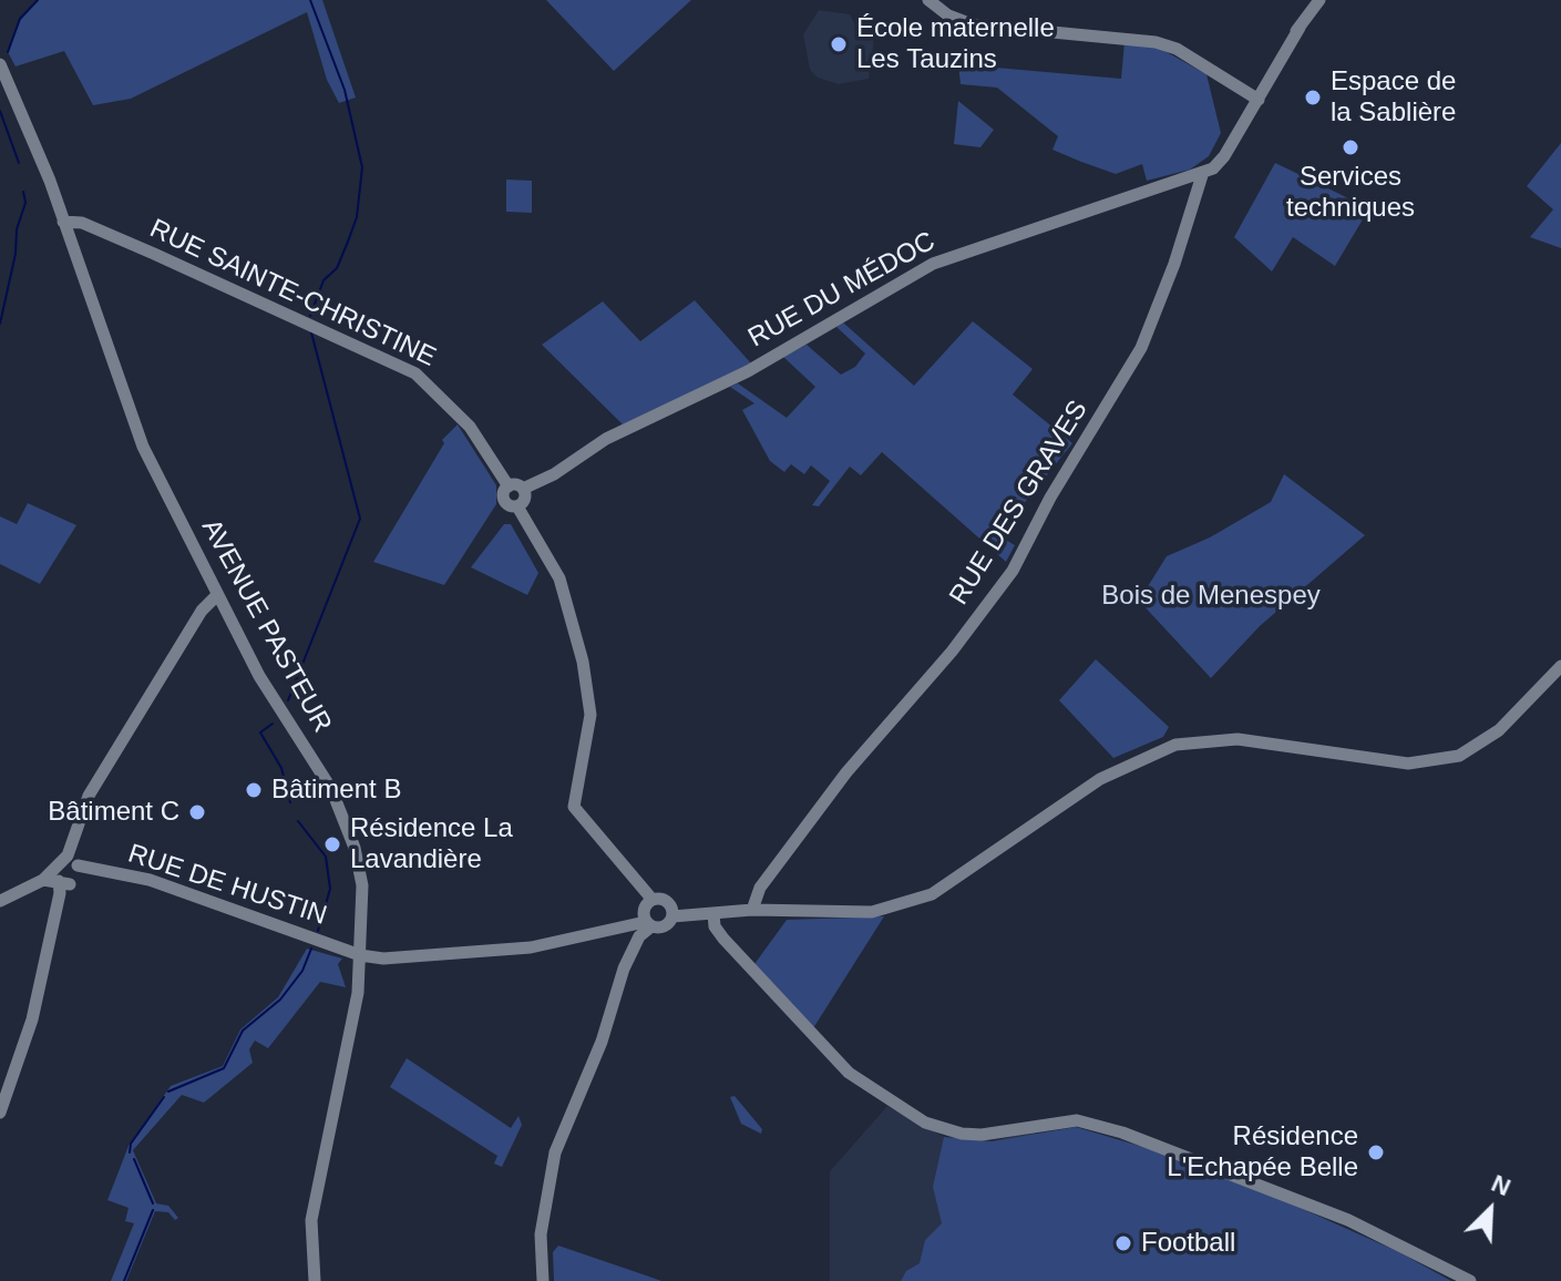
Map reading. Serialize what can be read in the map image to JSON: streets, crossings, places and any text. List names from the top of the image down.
{
  "streets": {
    "street": [
      "RUE DU MÉDOC",
      "RUE SAINTE-CHRISTINE",
      "RUE DES GRAVES",
      "AVENUE PASTEUR",
      "RUE DE HUSTIN"
    ]
  },
  "crossings": [
    ["RUE DU MÉDOC", "RUE DES GRAVES"],
    ["RUE SAINTE-CHRISTINE", "AVENUE PASTEUR"],
    ["AVENUE PASTEUR", "RUE DE HUSTIN"]
  ],
  "parks": ["Bois de Menespey"],
  "places": [
    "École maternelle Les Tauzins",
    "Espace de la Sablière",
    "Services techniques",
    "Bâtiment B",
    "Bâtiment C",
    "Résidence La Lavandière",
    "Résidence L'Echapée Belle",
    "Football"
  ],
  "north": "top right"
}
